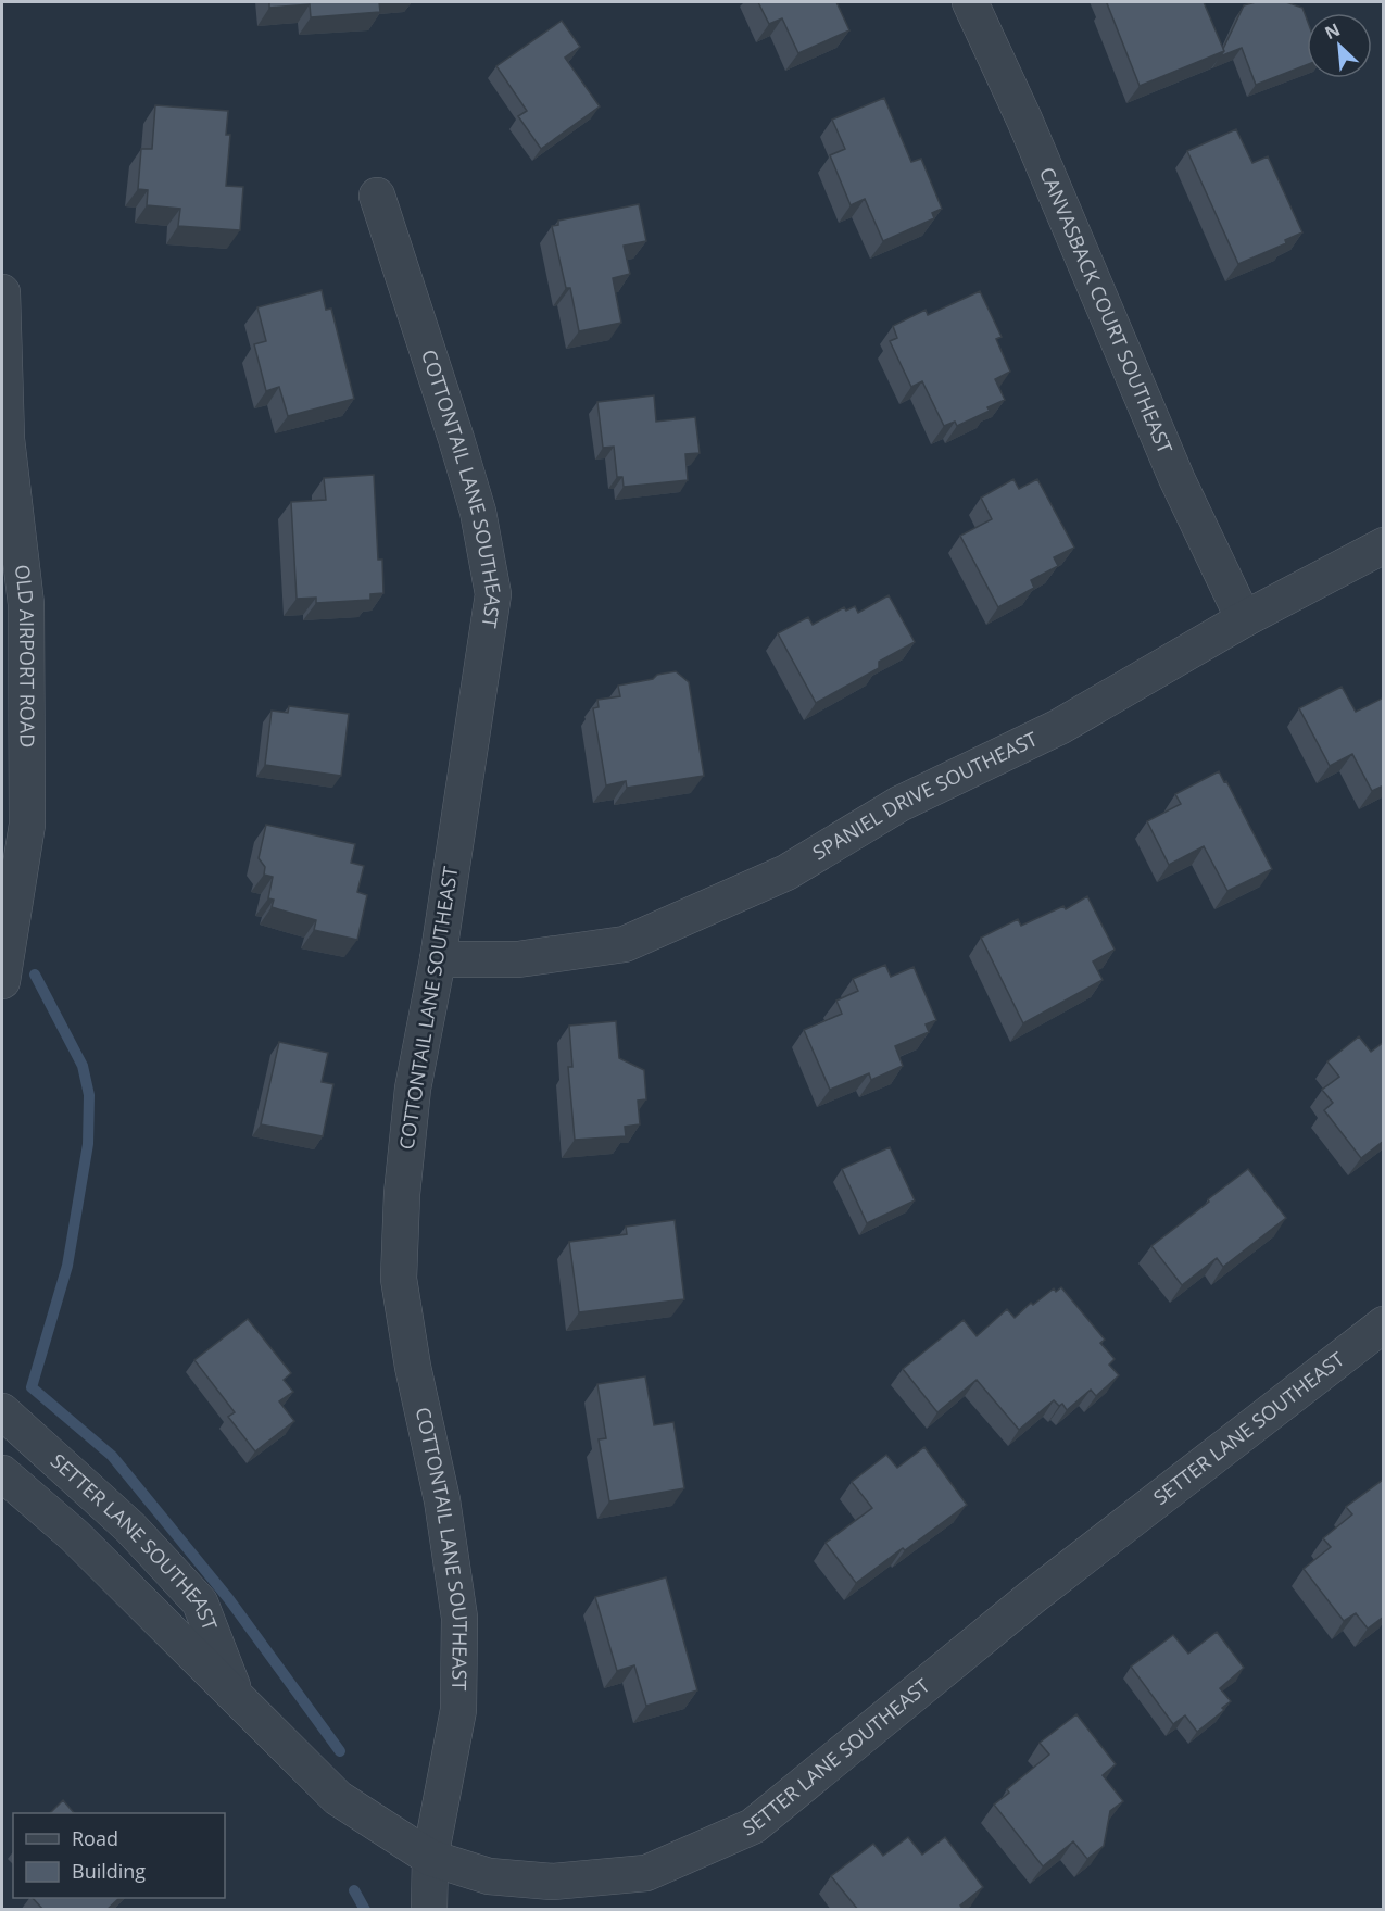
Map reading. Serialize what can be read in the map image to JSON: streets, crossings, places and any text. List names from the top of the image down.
{
  "streets": {
    "street": [
      "CANVASBACK COURT SOUTHEAST",
      "COTTONTAIL LANE SOUTHEAST",
      "OLD AIRPORT ROAD",
      "SPANIEL DRIVE SOUTHEAST",
      "SETTER LANE SOUTHEAST"
    ]
  },
  "crossings": [
    ["CANVASBACK COURT SOUTHEAST", "SPANIEL DRIVE SOUTHEAST"],
    ["COTTONTAIL LANE SOUTHEAST", "SPANIEL DRIVE SOUTHEAST"],
    ["COTTONTAIL LANE SOUTHEAST", "SETTER LANE SOUTHEAST"]
  ],
  "legend": ["Road", "Building"],
  "north": "top left"
}
